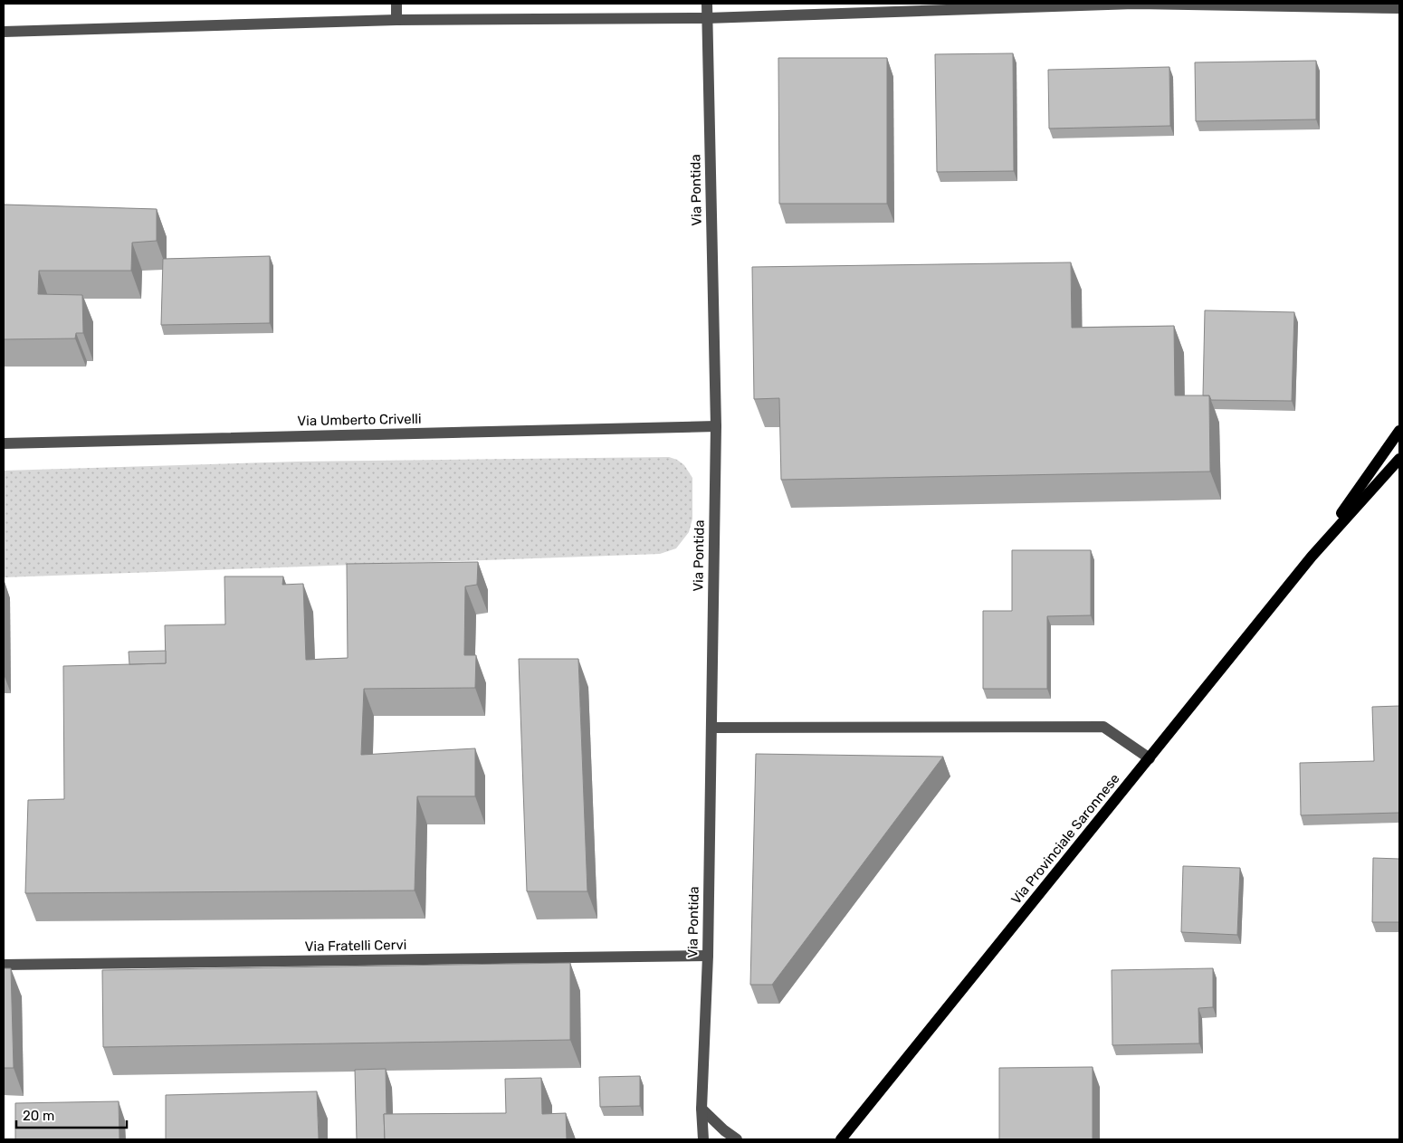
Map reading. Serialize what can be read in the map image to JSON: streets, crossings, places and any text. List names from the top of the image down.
{
  "streets": {
    "main road": ["Via Provinciale Saronnese"],
    "street": ["Via Pontida", "Via Umberto Crivelli", "Via Fratelli Cervi"]
  },
  "crossings": [
    ["Via Pontida", "Via Umberto Crivelli"],
    ["Via Pontida", "Via Fratelli Cervi"]
  ],
  "scale_bar": "20 m"
}
